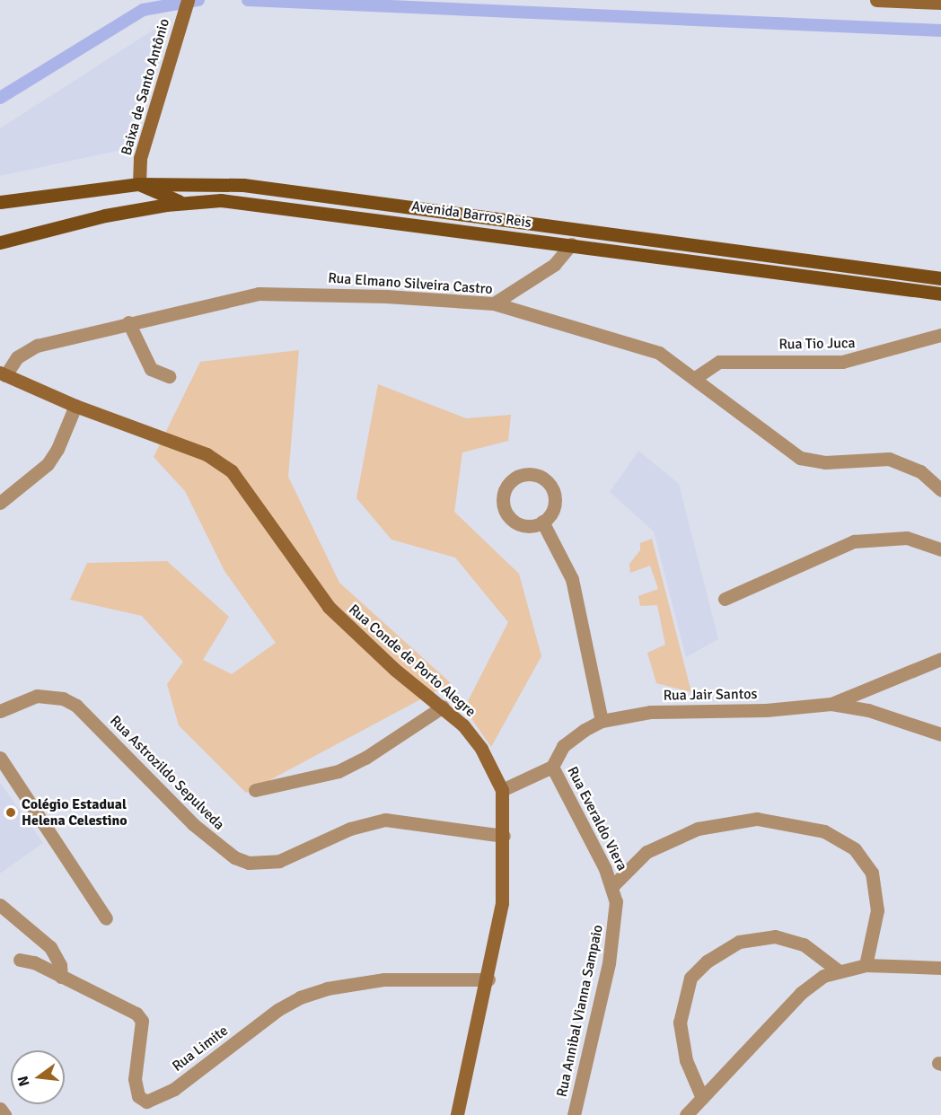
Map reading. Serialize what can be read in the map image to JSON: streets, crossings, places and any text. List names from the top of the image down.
{
  "streets": {
    "main road": ["Baixa de Santo Antônio", "Avenida Barros Reis", "Rua Conde de Porto Alegre"],
    "street": [
      "Rua Elmano Silveira Castro",
      "Rua Tio Juca",
      "Rua Jair Santos",
      "Rua Astrozildo Sepulveda",
      "Rua Everaldo Viera",
      "Rua Annibal Vianna Sampaio",
      "Rua Limite"
    ]
  },
  "crossings": [
    ["Baixa de Santo Antônio", "Avenida Barros Reis"],
    ["Rua Elmano Silveira Castro", "Rua Tio Juca"],
    ["Rua Elmano Silveira Castro", "Rua Conde de Porto Alegre"],
    ["Rua Conde de Porto Alegre", "Rua Astrozildo Sepulveda"],
    ["Rua Conde de Porto Alegre", "Rua Limite"],
    ["Rua Jair Santos", "Rua Everaldo Viera"],
    ["Rua Everaldo Viera", "Rua Annibal Vianna Sampaio"]
  ],
  "places": ["Colégio Estadual Helena Celestino"],
  "north": "left"
}
